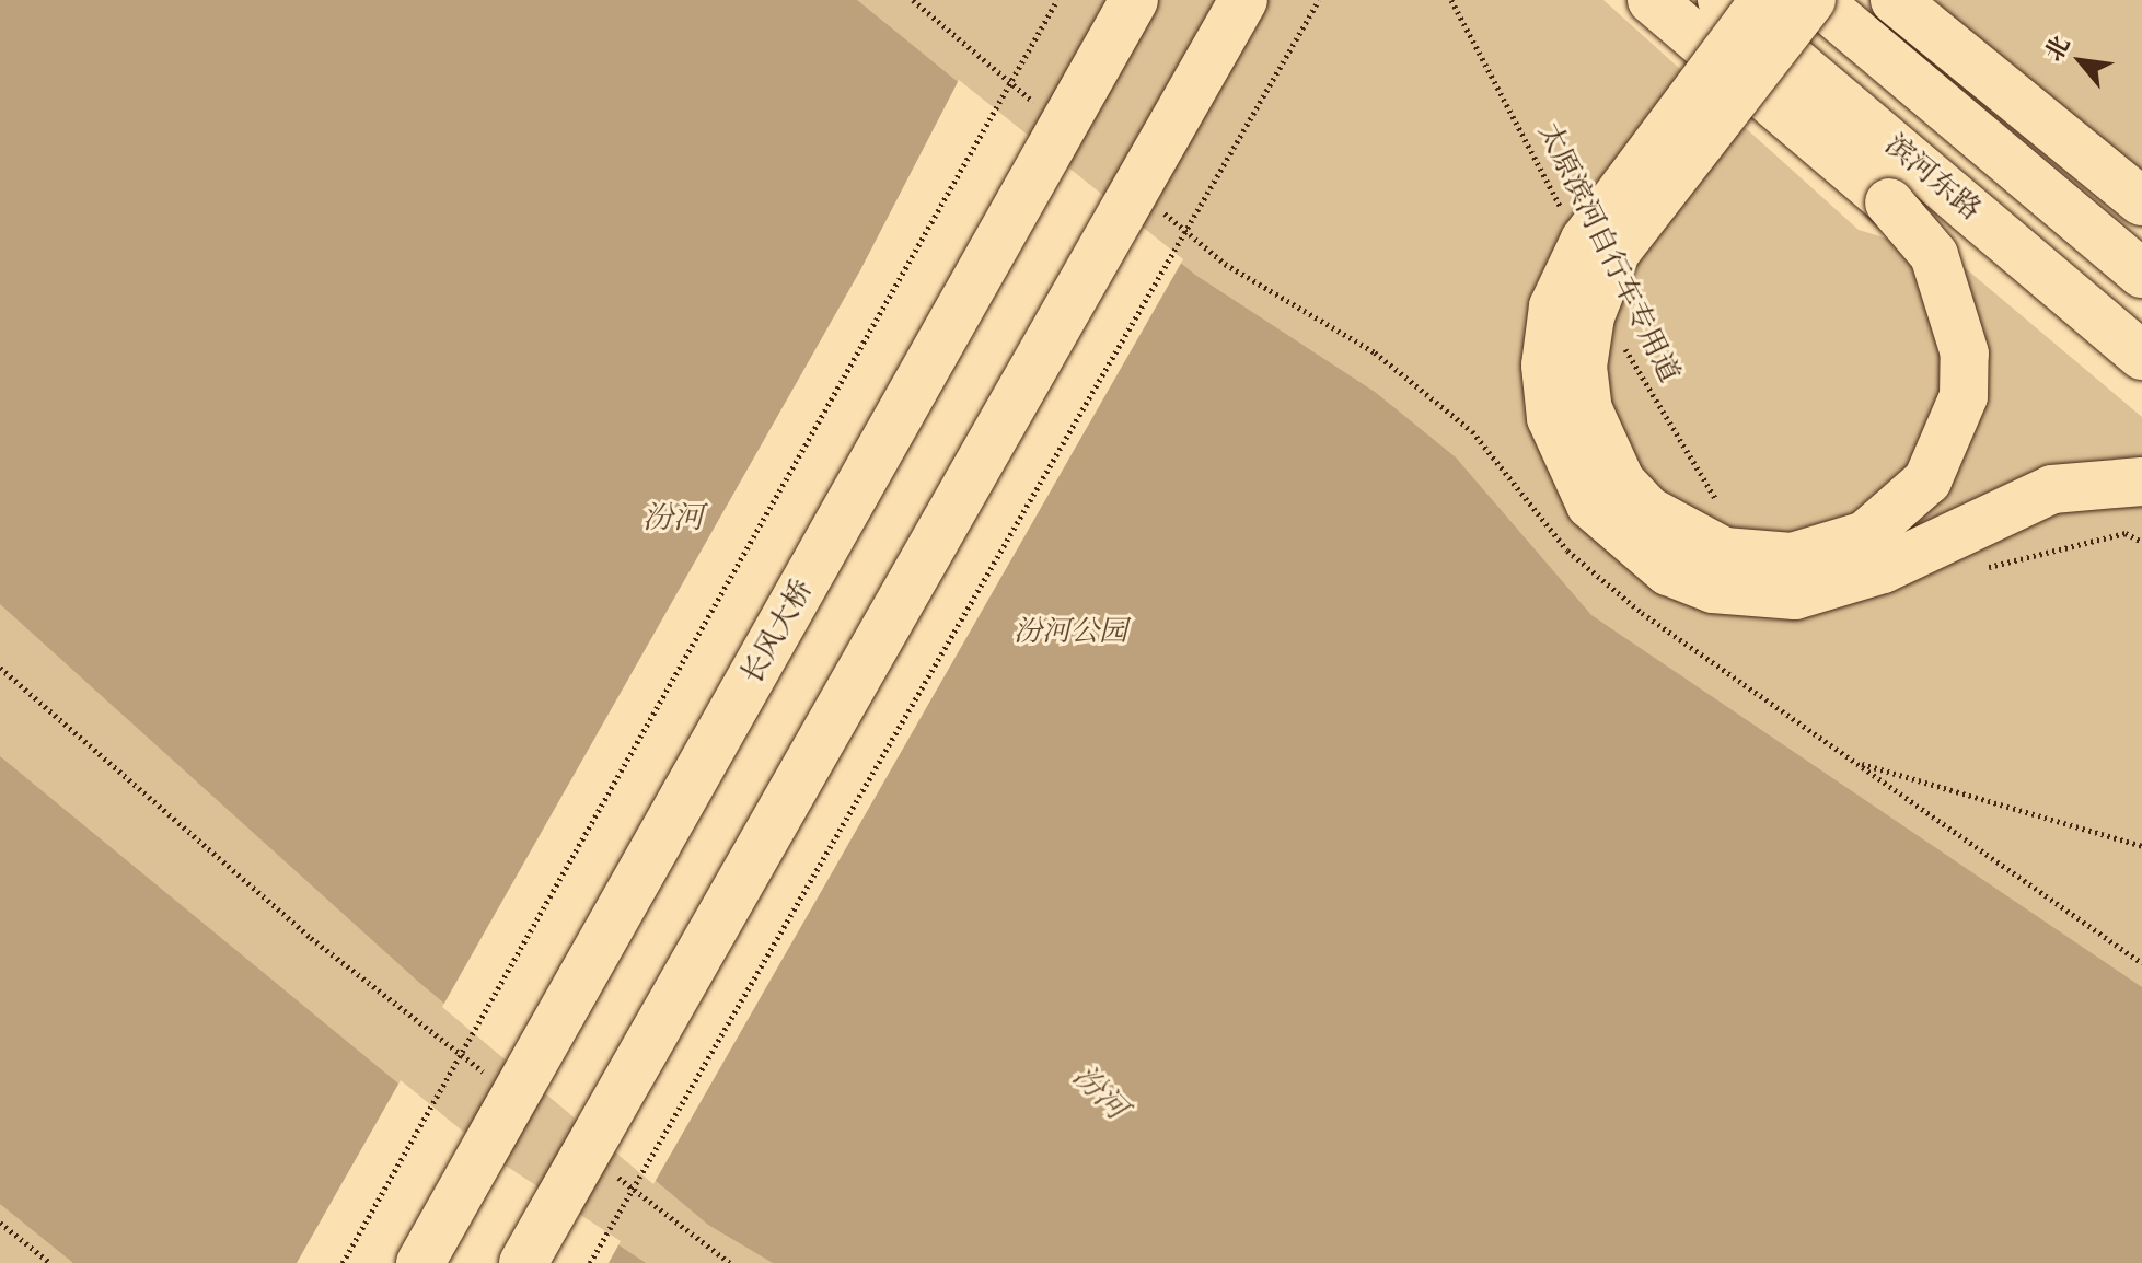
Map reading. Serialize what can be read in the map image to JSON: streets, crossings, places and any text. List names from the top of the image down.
{
  "streets": {
    "highway": ["滨河东路", "长风大桥"],
    "path": ["太原滨河自行车专用道"]
  },
  "water": ["汾河"],
  "parks": ["汾河公园"],
  "north": "top left"
}
